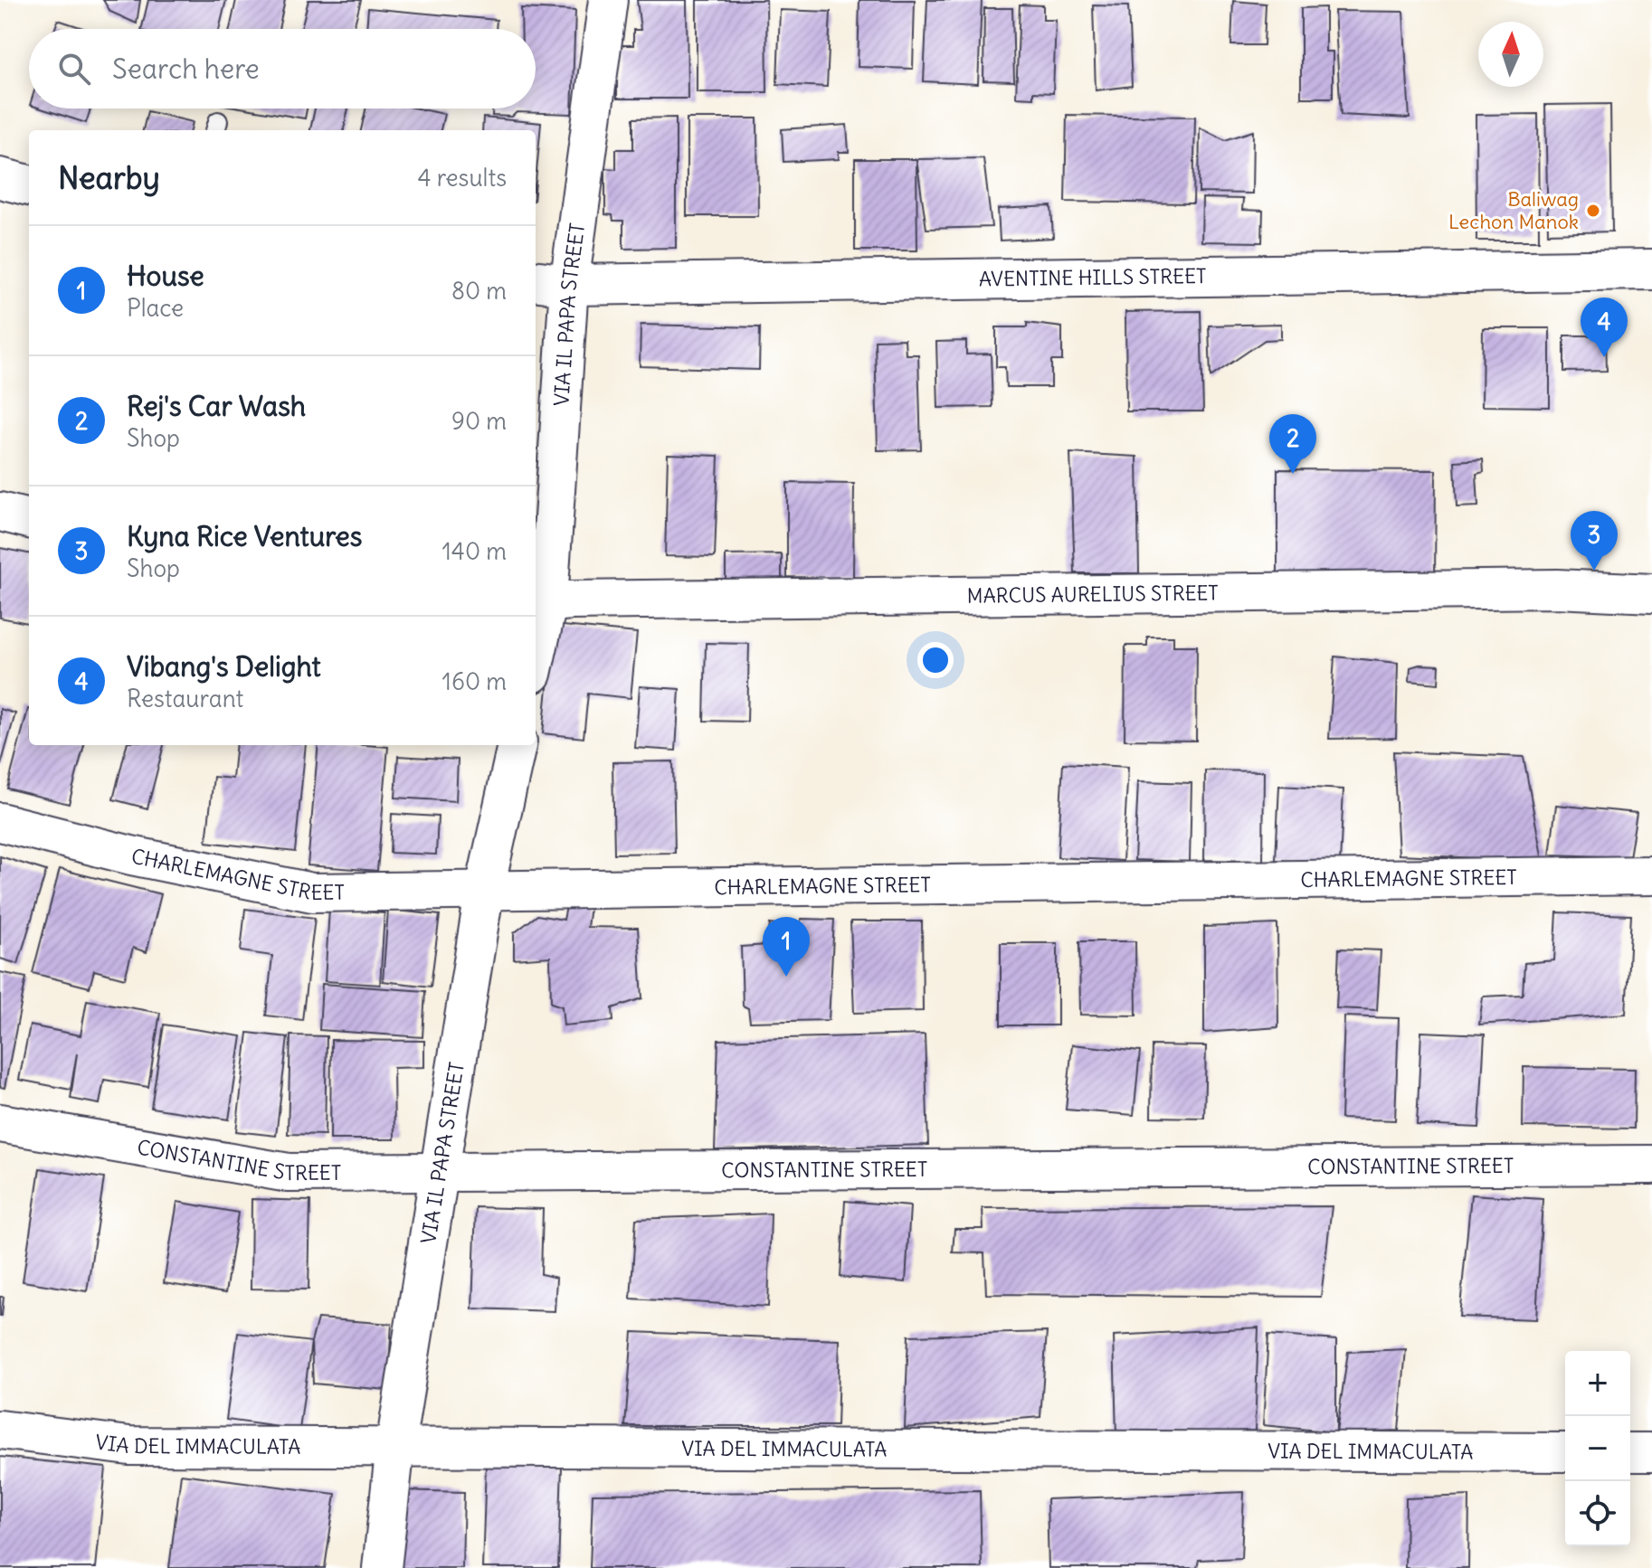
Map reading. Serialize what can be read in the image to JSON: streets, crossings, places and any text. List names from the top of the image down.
{
  "streets": {
    "street": [
      "AVENTINE HILLS STREET",
      "VIA IL PAPA STREET",
      "MARCUS AURELIUS STREET",
      "CHARLEMAGNE STREET",
      "CONSTANTINE STREET",
      "VIA DEL IMMACULATA"
    ]
  },
  "crossings": [
    ["AVENTINE HILLS STREET", "VIA IL PAPA STREET"],
    ["VIA IL PAPA STREET", "MARCUS AURELIUS STREET"],
    ["VIA IL PAPA STREET", "CHARLEMAGNE STREET"],
    ["VIA IL PAPA STREET", "CONSTANTINE STREET"],
    ["VIA IL PAPA STREET", "VIA DEL IMMACULATA"]
  ],
  "places": ["Baliwag Lechon Manok"],
  "north": "top",
  "page": {
    "search": "Search here",
    "heading": ["Nearby", "4 results"],
    "list": [
      {
        "mark": "1",
        "name": "House",
        "note": "Place",
        "value": "80 m"
      },
      {
        "mark": "2",
        "name": "Rej's Car Wash",
        "note": "Shop",
        "value": "90 m"
      },
      {
        "mark": "3",
        "name": "Kyna Rice Ventures",
        "note": "Shop",
        "value": "140 m"
      },
      {
        "mark": "4",
        "name": "Vibang's Delight",
        "note": "Restaurant",
        "value": "160 m"
      }
    ],
    "pins": [
      "4",
      "2",
      "3",
      "1"
    ],
    "map_buttons": ["+", "−"]
  }
}
